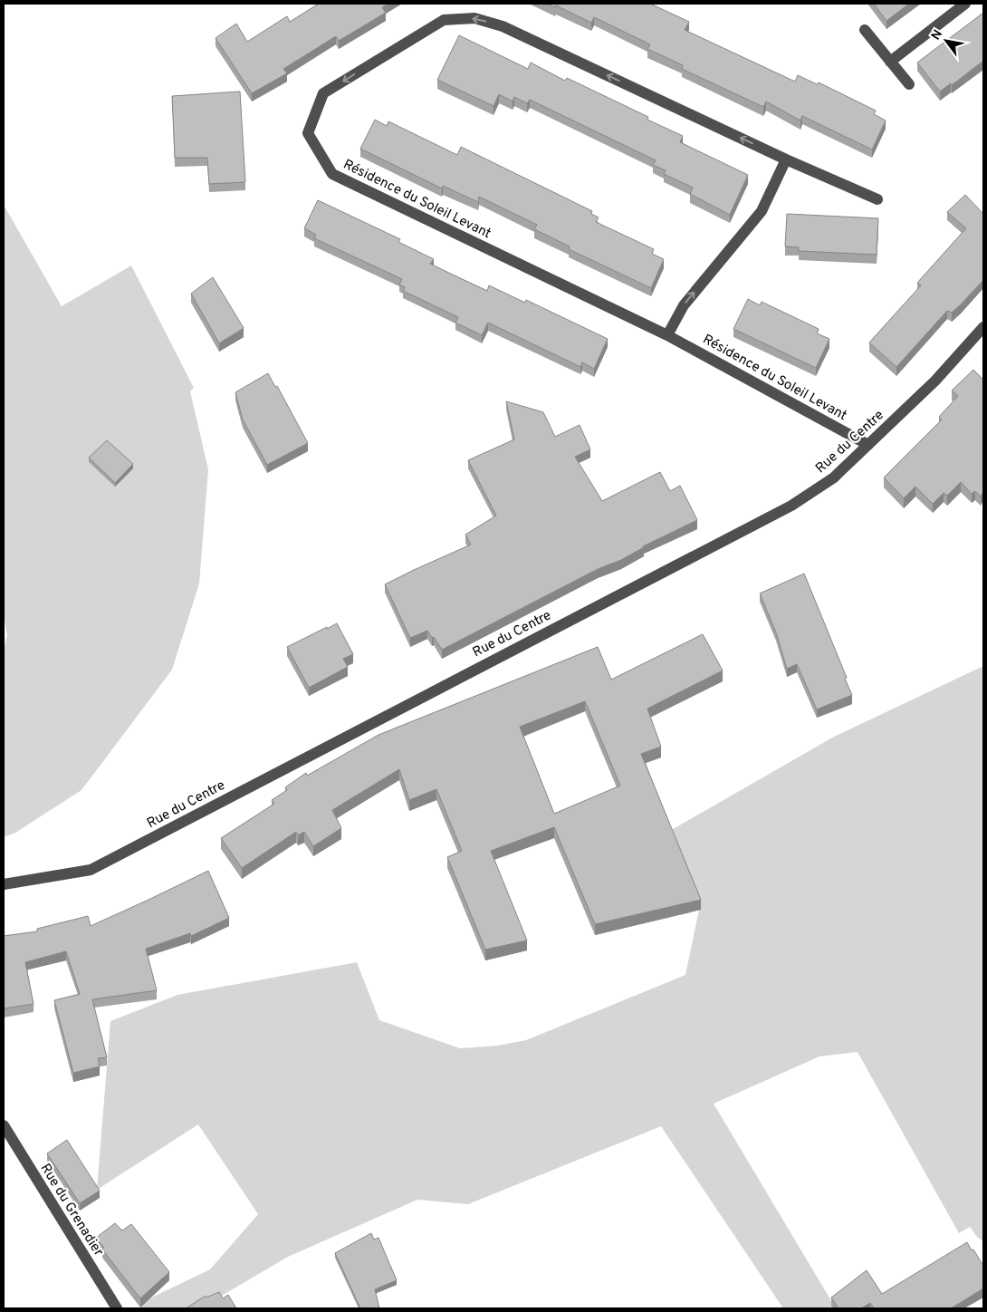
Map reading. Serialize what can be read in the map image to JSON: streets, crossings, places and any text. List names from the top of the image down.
{
  "streets": {
    "street": ["Résidence du Soleil Levant", "Rue du Centre", "Rue du Grenadier"]
  },
  "crossings": [
    ["Résidence du Soleil Levant", "Rue du Centre"]
  ],
  "north": "top left"
}
